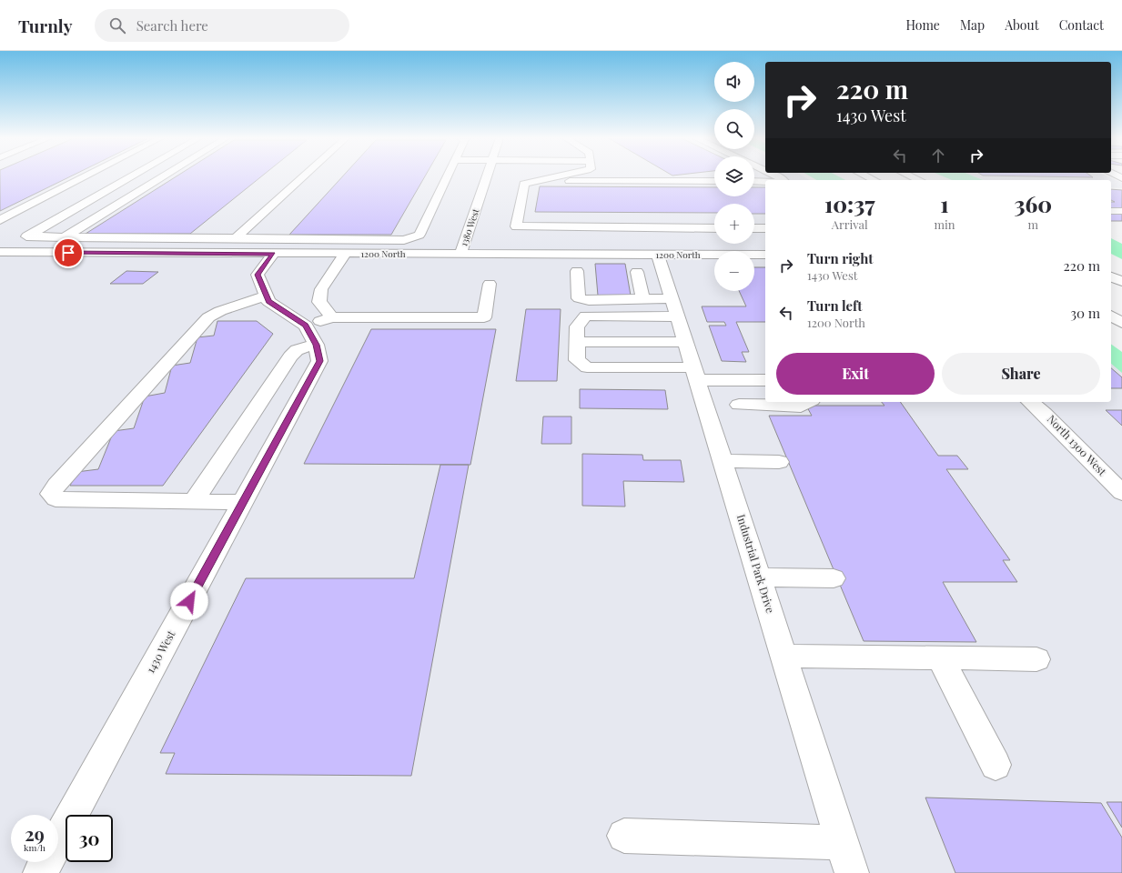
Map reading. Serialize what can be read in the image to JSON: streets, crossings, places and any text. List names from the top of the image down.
{
  "streets": {
    "main road": [
      "1380 West",
      "1200 North",
      "North 1300 West",
      "Industrial Park Drive",
      "1430 West"
    ]
  },
  "crossings": [
    ["1380 West", "1200 North"],
    ["1200 North", "Industrial Park Drive"]
  ],
  "page": {
    "header": "Turnly",
    "search": "Search here",
    "nav": [
      "Home",
      "Map",
      "About",
      "Contact"
    ],
    "map_buttons": ["+", "−"],
    "turn": ["220 m", "1430 West"],
    "eta": [
      "10:37",
      "Arrival",
      "1",
      "min",
      "360",
      "m"
    ],
    "list": [
      {
        "name": "Turn right",
        "note": "1430 West",
        "value": "220 m"
      },
      {
        "name": "Turn left",
        "note": "1200 North",
        "value": "30 m"
      }
    ],
    "buttons": ["Exit", "Share"],
    "speed": "29 km/h",
    "limit": "30"
  }
}
